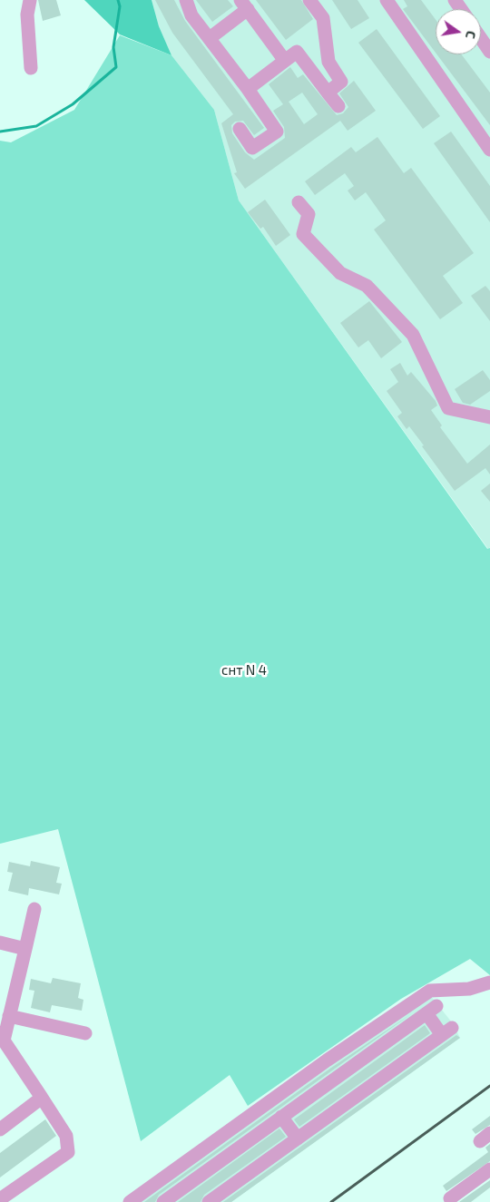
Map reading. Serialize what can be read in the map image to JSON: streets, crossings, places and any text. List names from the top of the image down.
{
  "parks": ["снт N 4"],
  "north": "right"
}
